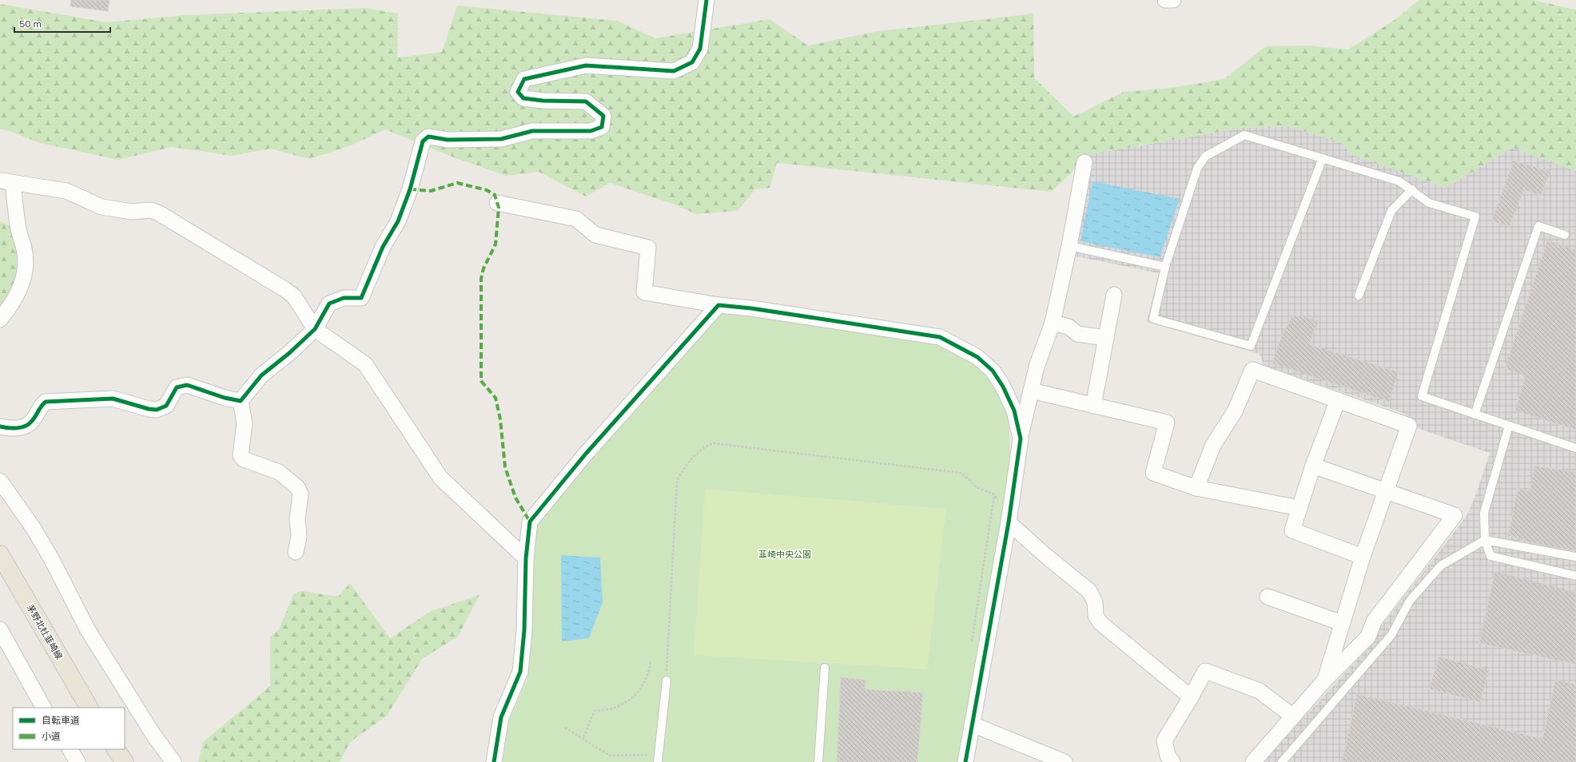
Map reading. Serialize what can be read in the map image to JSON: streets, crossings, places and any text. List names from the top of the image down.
{
  "streets": {
    "main road": ["茅野北杜韮崎線"]
  },
  "parks": ["韮崎中央公園"],
  "legend": ["自転車道", "小道"],
  "scale_bar": "50 m"
}
